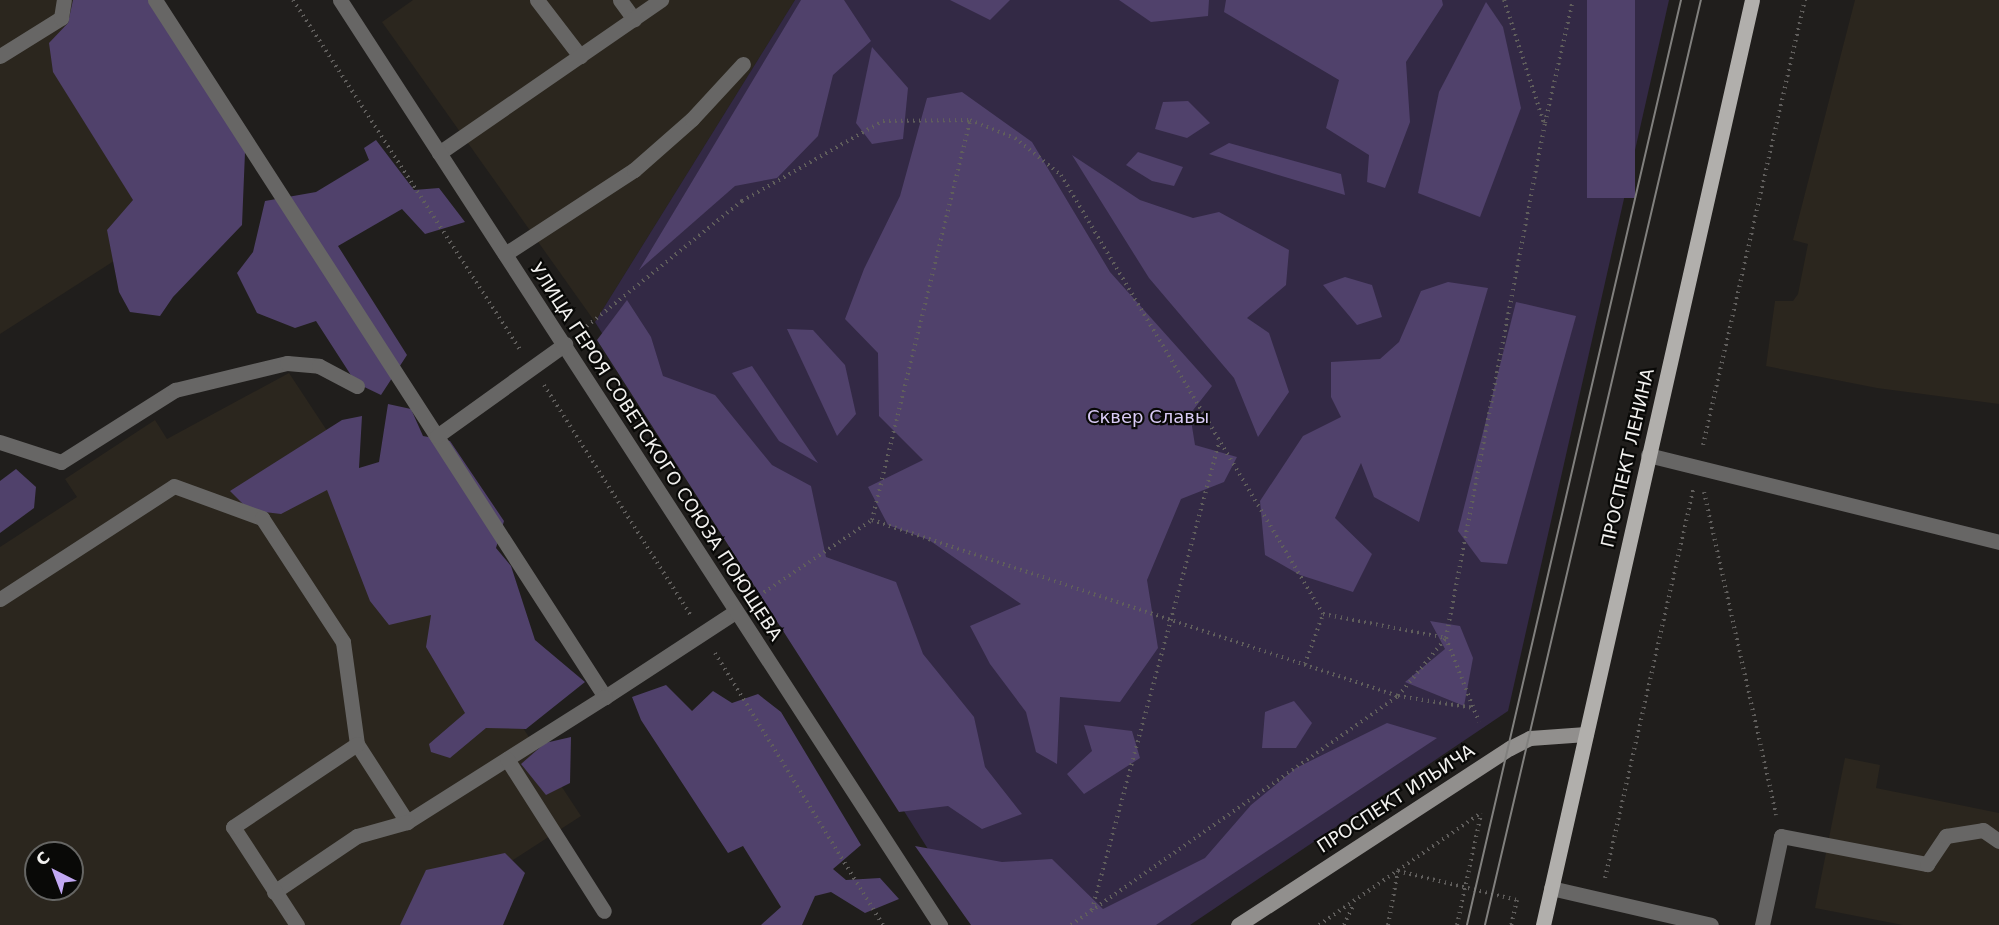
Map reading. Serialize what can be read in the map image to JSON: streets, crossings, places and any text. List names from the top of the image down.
{
  "streets": {
    "main road": ["ПРОСПЕКТ ЛЕНИНА", "ПРОСПЕКТ ИЛЬИЧА"],
    "street": ["УЛИЦА ГЕРОЯ СОВЕТСКОГО СОЮЗА ПОЮЩЕВА"]
  },
  "crossings": [
    ["ПРОСПЕКТ ЛЕНИНА", "ПРОСПЕКТ ИЛЬИЧА"]
  ],
  "parks": ["Сквер Славы"],
  "north": "top left"
}
